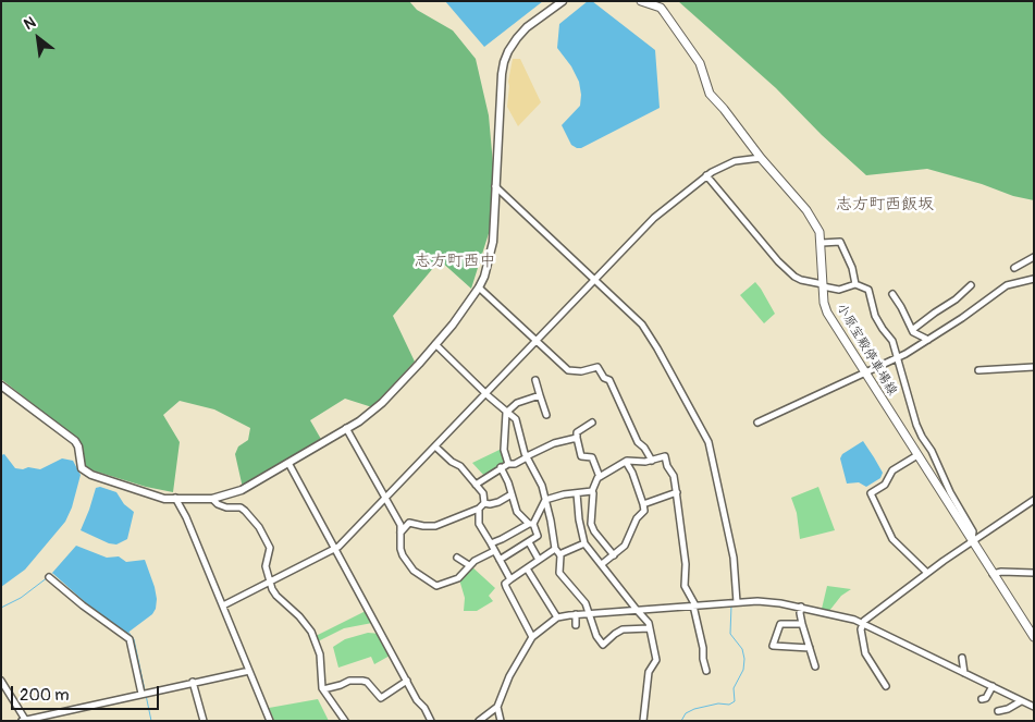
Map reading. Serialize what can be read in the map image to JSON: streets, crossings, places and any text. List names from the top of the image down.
{
  "streets": {
    "main road": ["小原宝殿停車場線"]
  },
  "districts": ["志方町西飯坂", "志方町西中"],
  "scale_bar": "200 m",
  "north": "top left"
}
